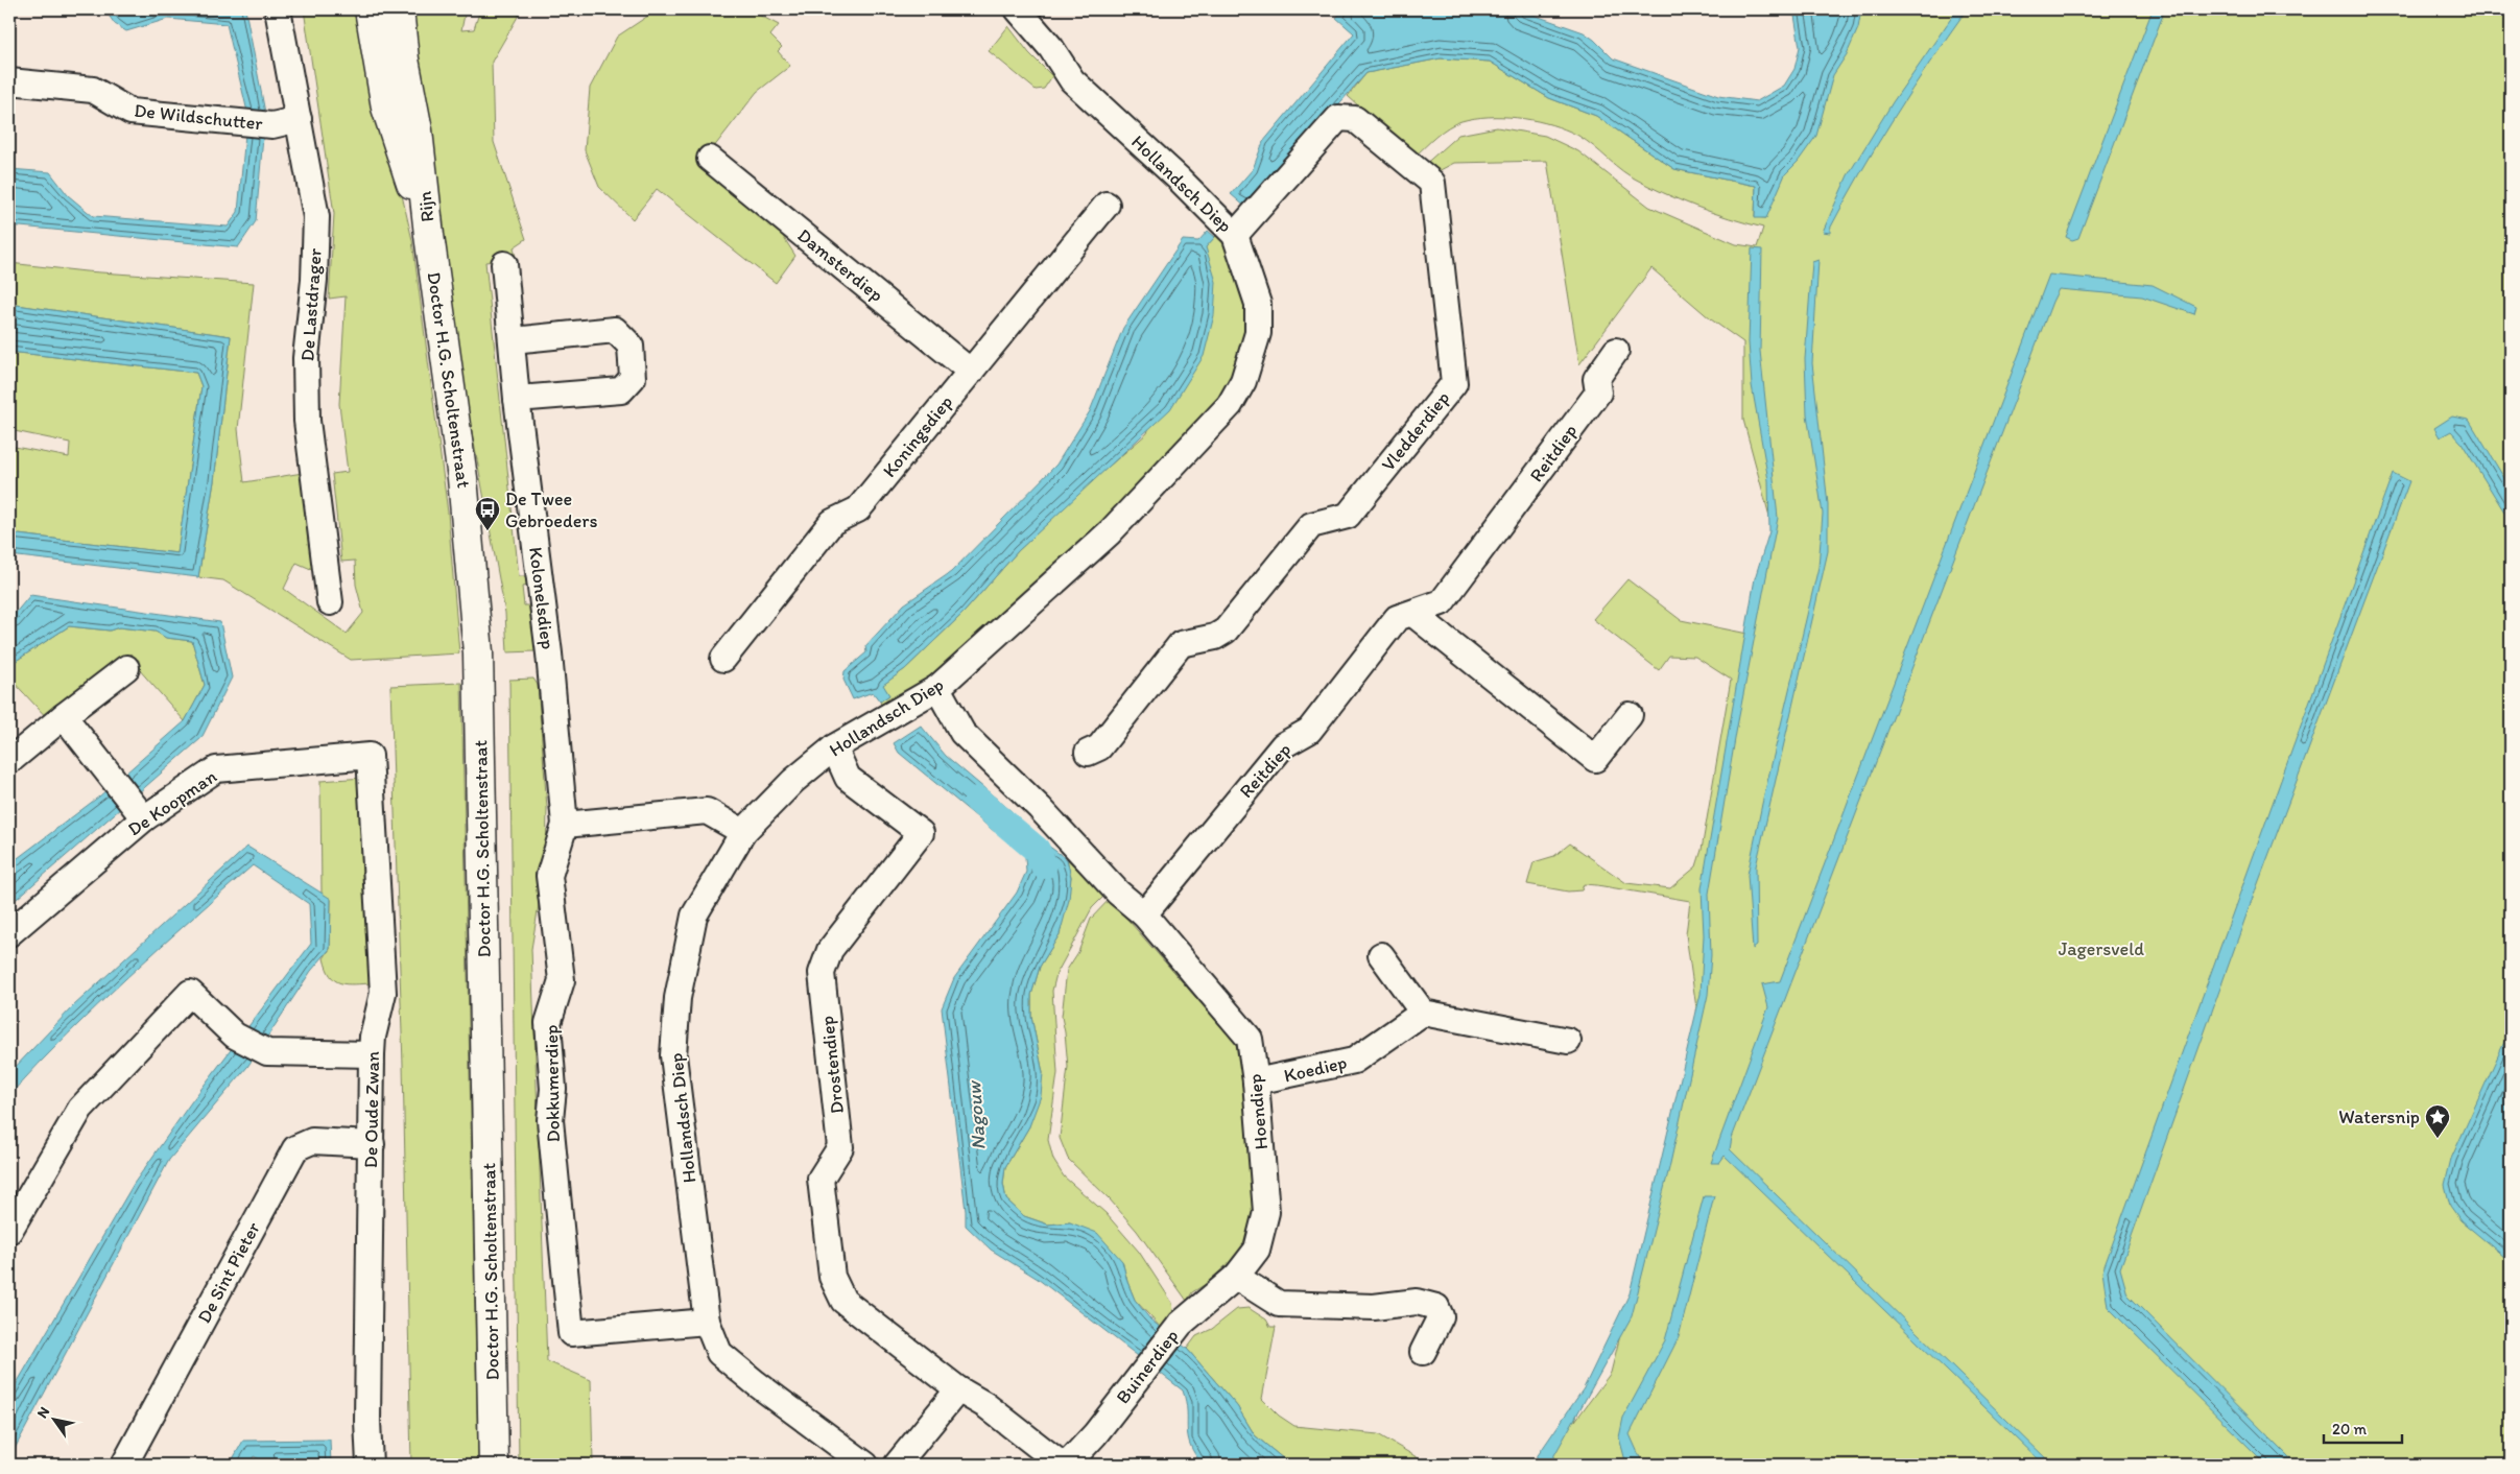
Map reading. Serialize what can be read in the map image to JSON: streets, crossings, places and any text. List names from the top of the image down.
{
  "streets": {
    "main road": ["Rijn", "Doctor H.G. Scholtenstraat"],
    "street": [
      "De Wildschutter",
      "Hollandsch Diep",
      "Damsterdiep",
      "De Lastdrager",
      "Vledderdiep",
      "Koningsdiep",
      "Reitdiep",
      "Kolonelsdiep",
      "De Koopman",
      "Drostendiep",
      "Koediep",
      "Dokkumerdiep",
      "De Oude Zwan",
      "Hoendiep",
      "De Sint Pieter",
      "Buinerdiep"
    ]
  },
  "crossings": [
    ["De Wildschutter", "De Lastdrager"],
    ["Hollandsch Diep", "Vledderdiep"],
    ["Hollandsch Diep", "Drostendiep"],
    ["Hollandsch Diep", "Dokkumerdiep"],
    ["Hollandsch Diep", "Hoendiep"],
    ["Rijn", "Doctor H.G. Scholtenstraat"],
    ["Damsterdiep", "Koningsdiep"],
    ["Reitdiep", "Hoendiep"],
    ["Kolonelsdiep", "Dokkumerdiep"],
    ["De Koopman", "De Oude Zwan"],
    ["Koediep", "Hoendiep"],
    ["De Oude Zwan", "De Sint Pieter"],
    ["Hoendiep", "Buinerdiep"]
  ],
  "water": ["Nagouw"],
  "parks": ["Jagersveld"],
  "places": {
    "bus stop": ["De Twee Gebroeders"],
    "place": ["Watersnip"]
  },
  "scale_bar": "20 m",
  "north": "top left"
}
